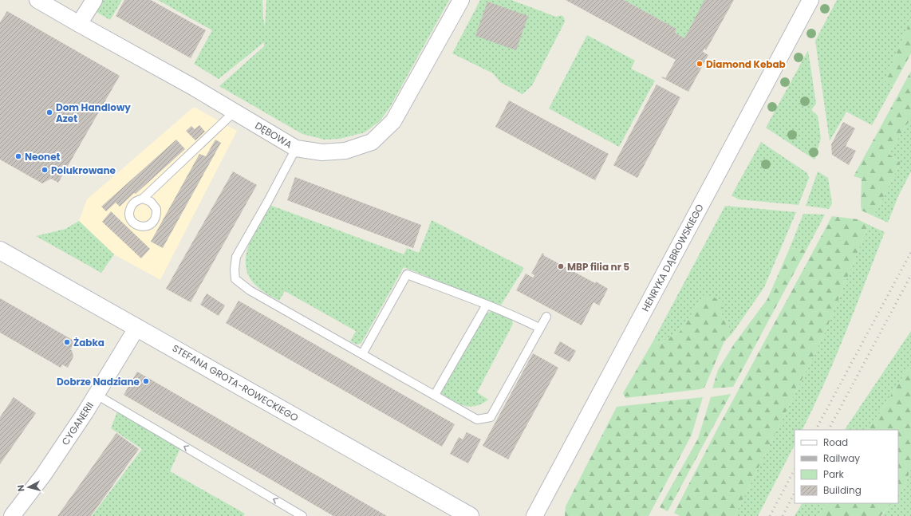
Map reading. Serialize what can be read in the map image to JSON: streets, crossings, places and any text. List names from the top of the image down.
{
  "streets": {
    "street": [
      "DĘBOWA",
      "HENRYKA DĄBROWSKIEGO",
      "STEFANA GROTA-ROWECKIEGO",
      "CYGANERII"
    ]
  },
  "crossings": [
    ["STEFANA GROTA-ROWECKIEGO", "CYGANERII"]
  ],
  "places": [
    "Diamond Kebab",
    "Dom Handlowy Azet",
    "Neonet",
    "Polukrowane",
    "MBP filia nr 5",
    "Żabka",
    "Dobrze Nadziane"
  ],
  "legend": [
    "Road",
    "Railway",
    "Park",
    "Building"
  ],
  "north": "left"
}
